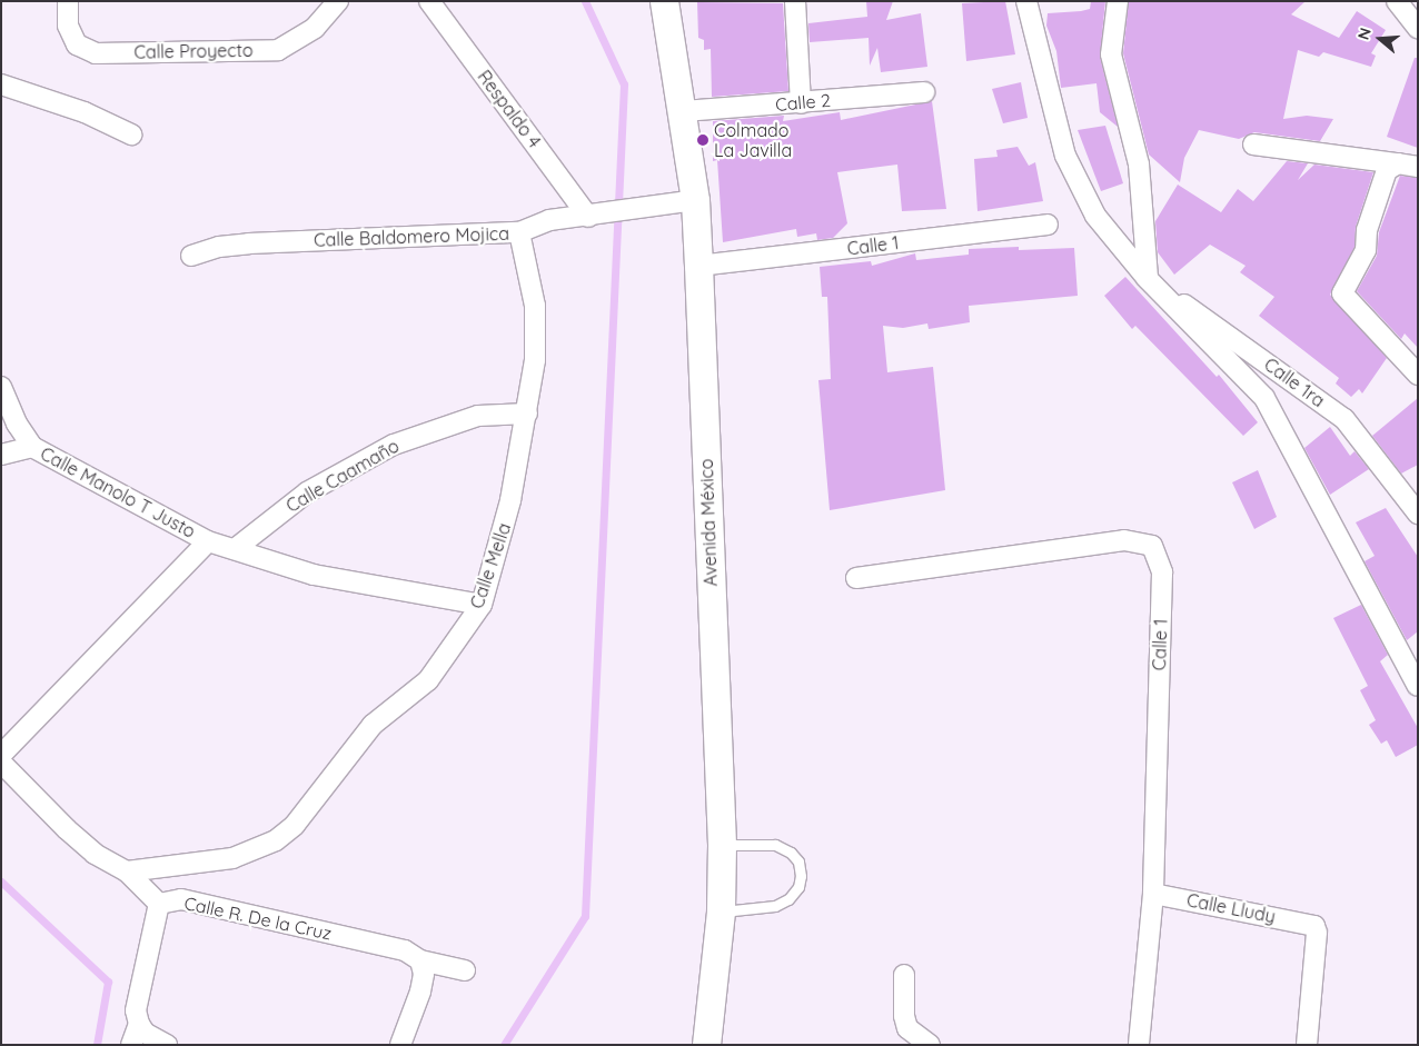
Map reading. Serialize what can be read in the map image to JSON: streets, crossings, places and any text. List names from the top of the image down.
{
  "streets": {
    "street": [
      "Calle Proyecto",
      "Calle 2",
      "Respaldo 4",
      "Calle Baldomero Mojica",
      "Calle 1",
      "Calle 1ra",
      "Calle Caamaño",
      "Calle Manolo T Justo",
      "Avenida México",
      "Calle Mella",
      "Calle Lludy",
      "Calle R. De la Cruz"
    ]
  },
  "crossings": [
    ["Calle 2", "Avenida México"],
    ["Respaldo 4", "Calle Baldomero Mojica"],
    ["Calle Baldomero Mojica", "Avenida México"],
    ["Calle Baldomero Mojica", "Calle Mella"],
    ["Calle 1", "Avenida México"],
    ["Calle 1", "Calle Lludy"],
    ["Calle Caamaño", "Calle Manolo T Justo"],
    ["Calle Caamaño", "Calle Mella"],
    ["Calle Manolo T Justo", "Calle Mella"],
    ["Calle Mella", "Calle R. De la Cruz"]
  ],
  "places": ["Colmado La Javilla"],
  "north": "left"
}
